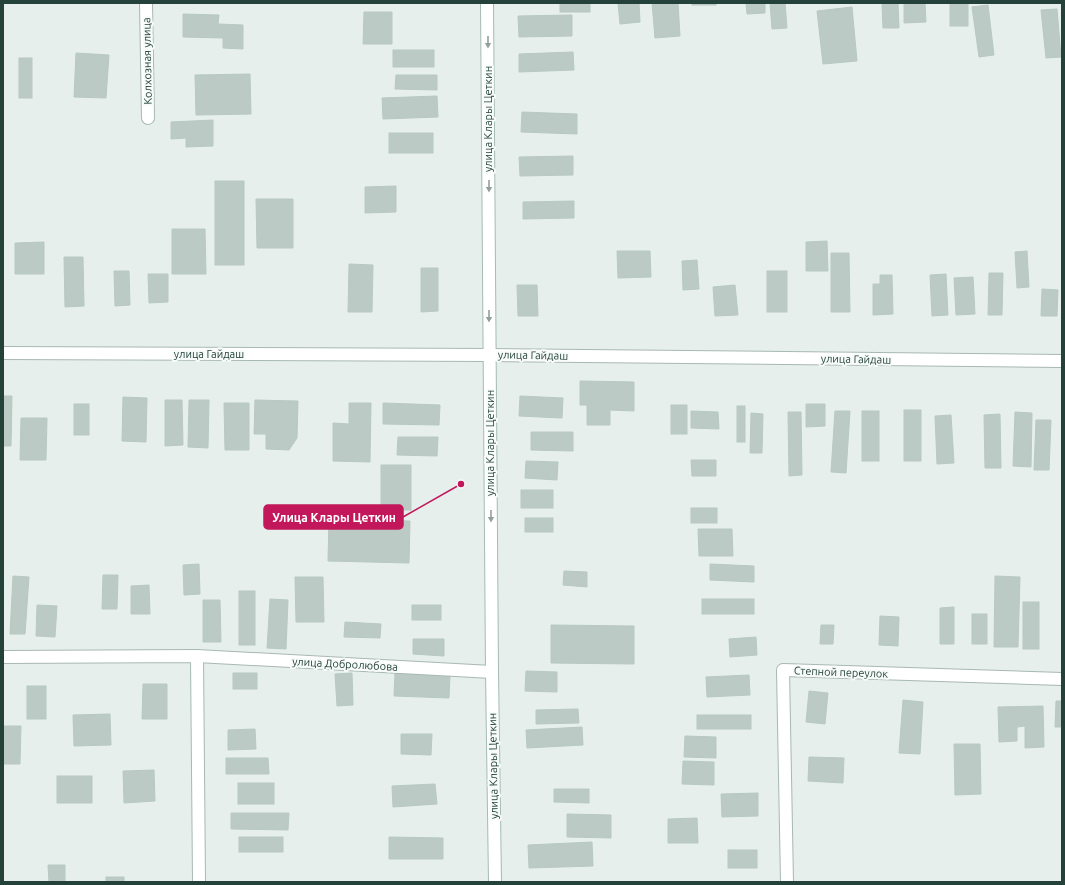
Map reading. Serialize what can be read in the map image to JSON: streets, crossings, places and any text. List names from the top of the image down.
{
  "streets": {
    "street": [
      "Колхозная улица",
      "улица Клары Цеткин",
      "улица Гайдаш",
      "улица Добролюбова",
      "Степной переулок"
    ]
  },
  "crossings": [
    ["улица Клары Цеткин", "улица Гайдаш"],
    ["улица Клары Цеткин", "улица Добролюбова"]
  ],
  "one_way": ["улица Клары Цеткин"],
  "places": ["Улица Клары Цеткин"]
}
